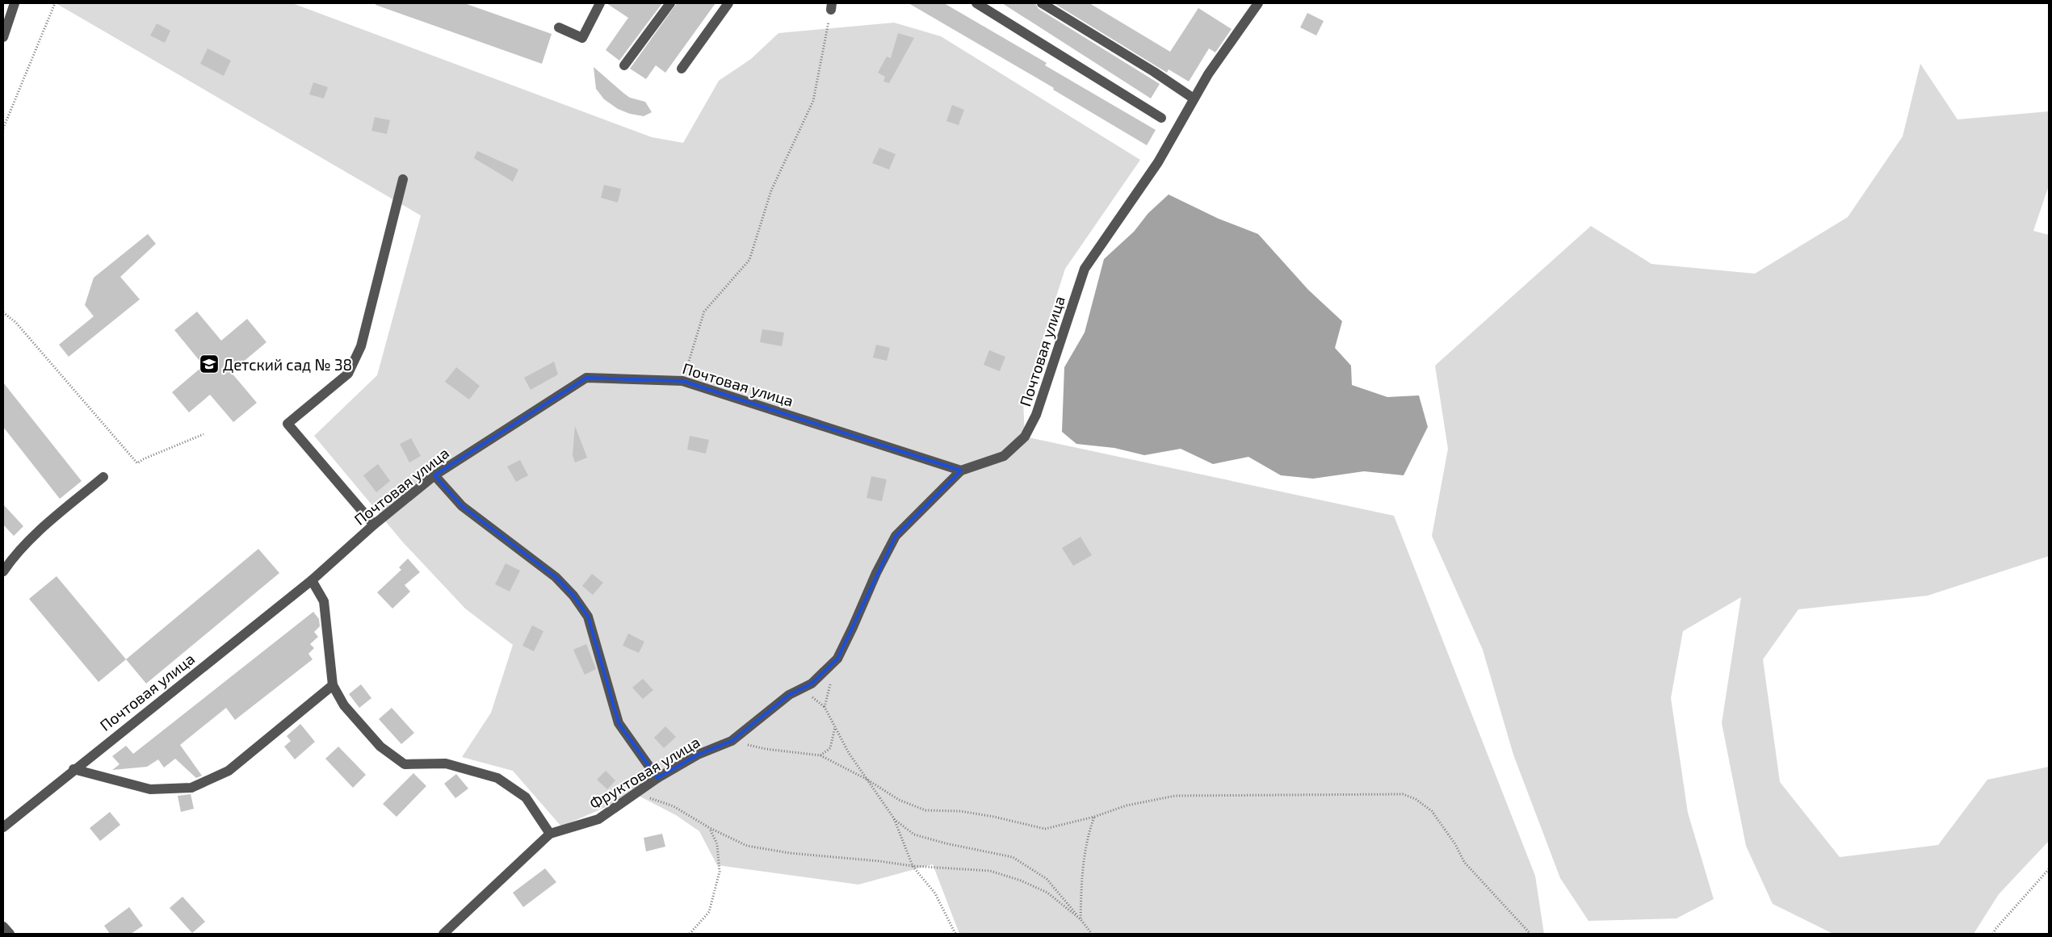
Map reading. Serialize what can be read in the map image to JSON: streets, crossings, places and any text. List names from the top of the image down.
{
  "streets": {
    "street": ["Почтовая улица", "Фруктовая улица"]
  },
  "crossings": [
    ["Почтовая улица", "Фруктовая улица"]
  ],
  "places": {
    "school or university": ["Детский сад № 38"]
  }
}
